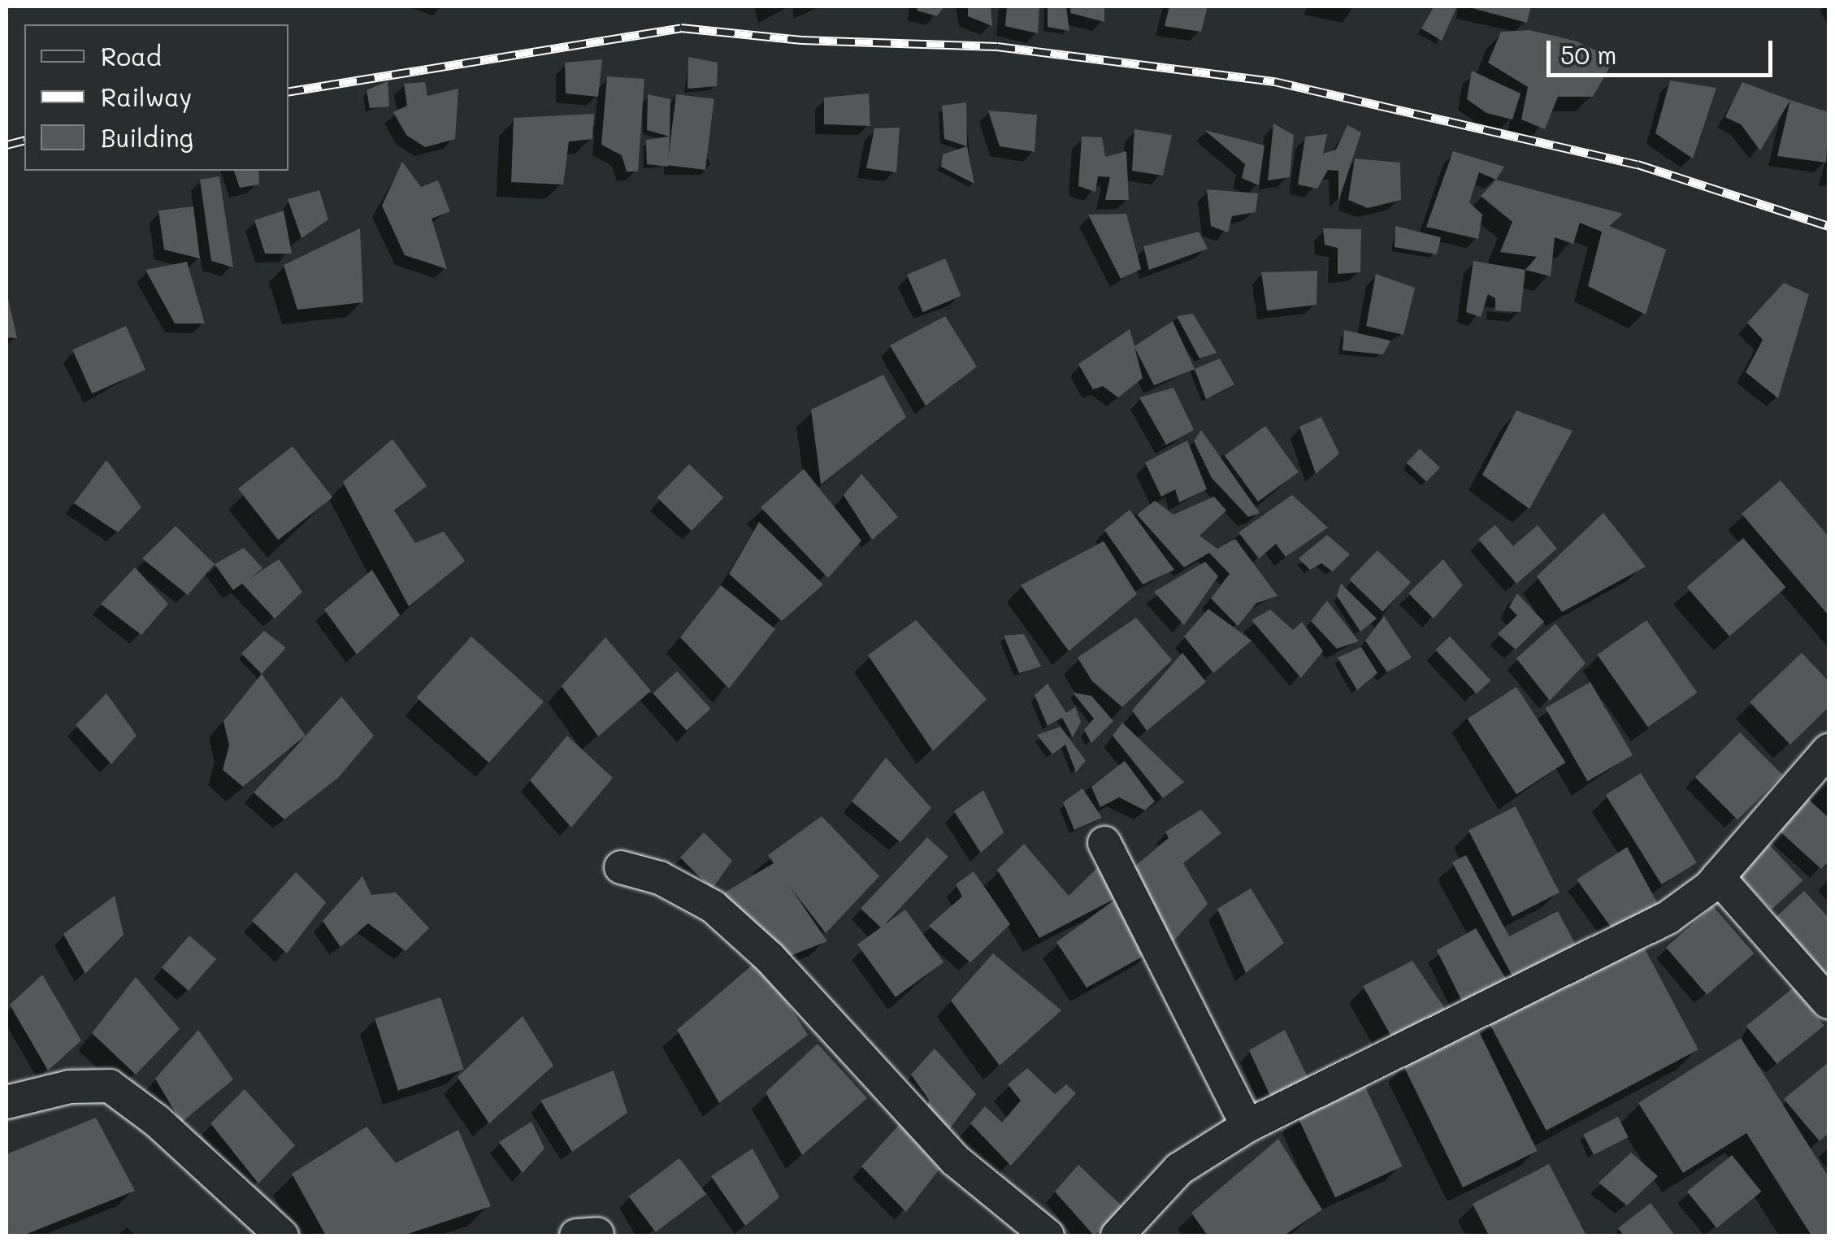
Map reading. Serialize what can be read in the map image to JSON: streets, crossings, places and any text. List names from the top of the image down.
{
  "legend": ["Road", "Railway", "Building"],
  "scale_bar": "50 m"
}
